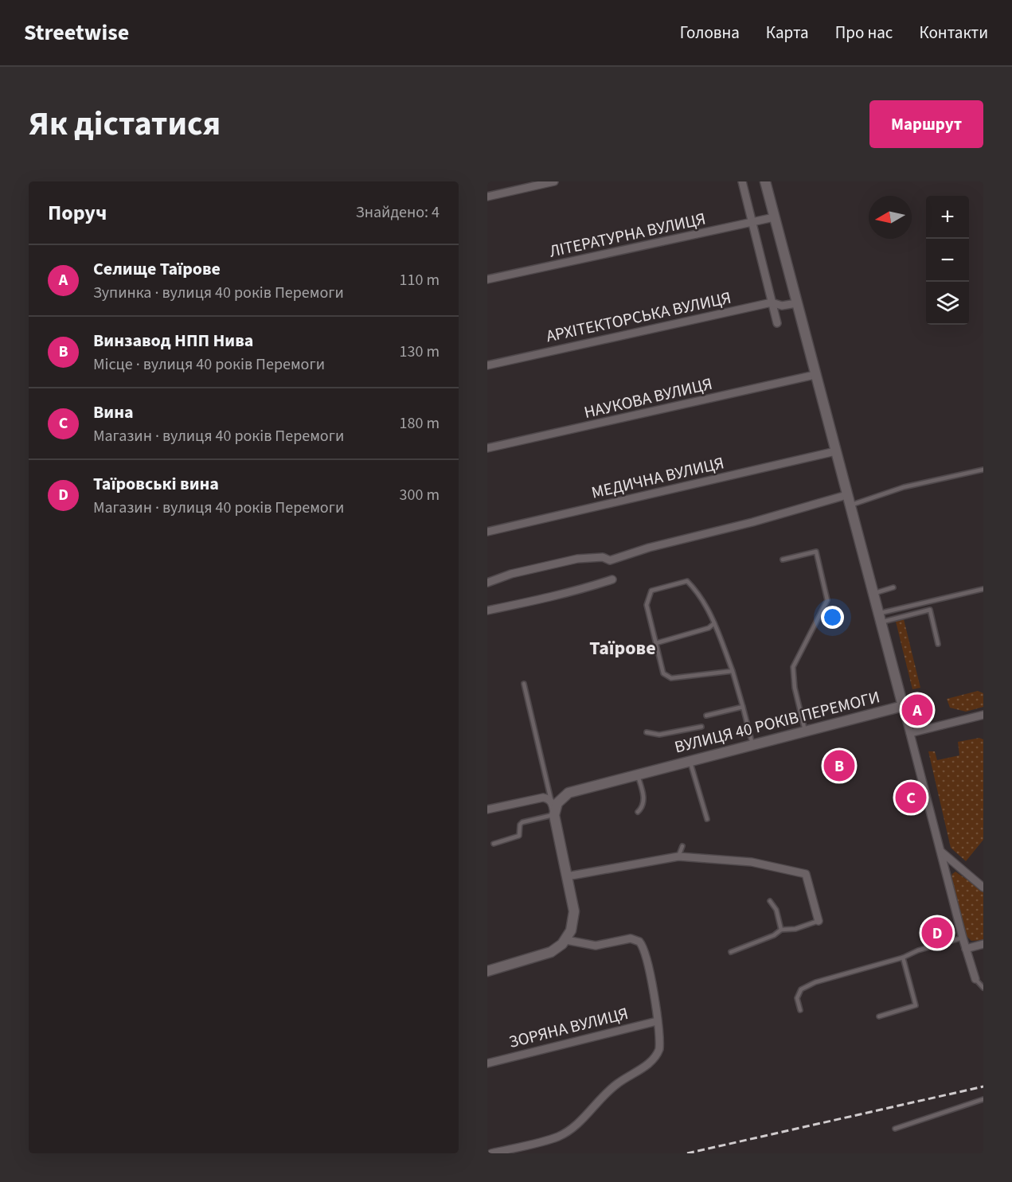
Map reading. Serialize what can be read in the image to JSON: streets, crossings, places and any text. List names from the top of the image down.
{
  "streets": {
    "street": [
      "ЛІТЕРАТУРНА ВУЛИЦЯ",
      "АРХІТЕКТОРСЬКА ВУЛИЦЯ",
      "НАУКОВА ВУЛИЦЯ",
      "МЕДИЧНА ВУЛИЦЯ",
      "ВУЛИЦЯ 40 РОКІВ ПЕРЕМОГИ",
      "ЗОРЯНА ВУЛИЦЯ"
    ]
  },
  "districts": ["Таїрове"],
  "north": "left",
  "page": {
    "header": "Streetwise",
    "nav": [
      "Головна",
      "Карта",
      "Про нас",
      "Контакти"
    ],
    "title": "Як дістатися",
    "buttons": "Маршрут",
    "heading": ["Поруч", "Знайдено: 4"],
    "map_buttons": ["+", "−"],
    "list": [
      {
        "mark": "A",
        "name": "Селище Таїрове",
        "note": "Зупинка · вулиця 40 років Перемоги",
        "value": "110 m"
      },
      {
        "mark": "B",
        "name": "Винзавод НПП Нива",
        "note": "Місце · вулиця 40 років Перемоги",
        "value": "130 m"
      },
      {
        "mark": "C",
        "name": "Вина",
        "note": "Магазин · вулиця 40 років Перемоги",
        "value": "180 m"
      },
      {
        "mark": "D",
        "name": "Таїровські вина",
        "note": "Магазин · вулиця 40 років Перемоги",
        "value": "300 m"
      }
    ],
    "pins": [
      "A",
      "B",
      "C",
      "D"
    ]
  }
}
